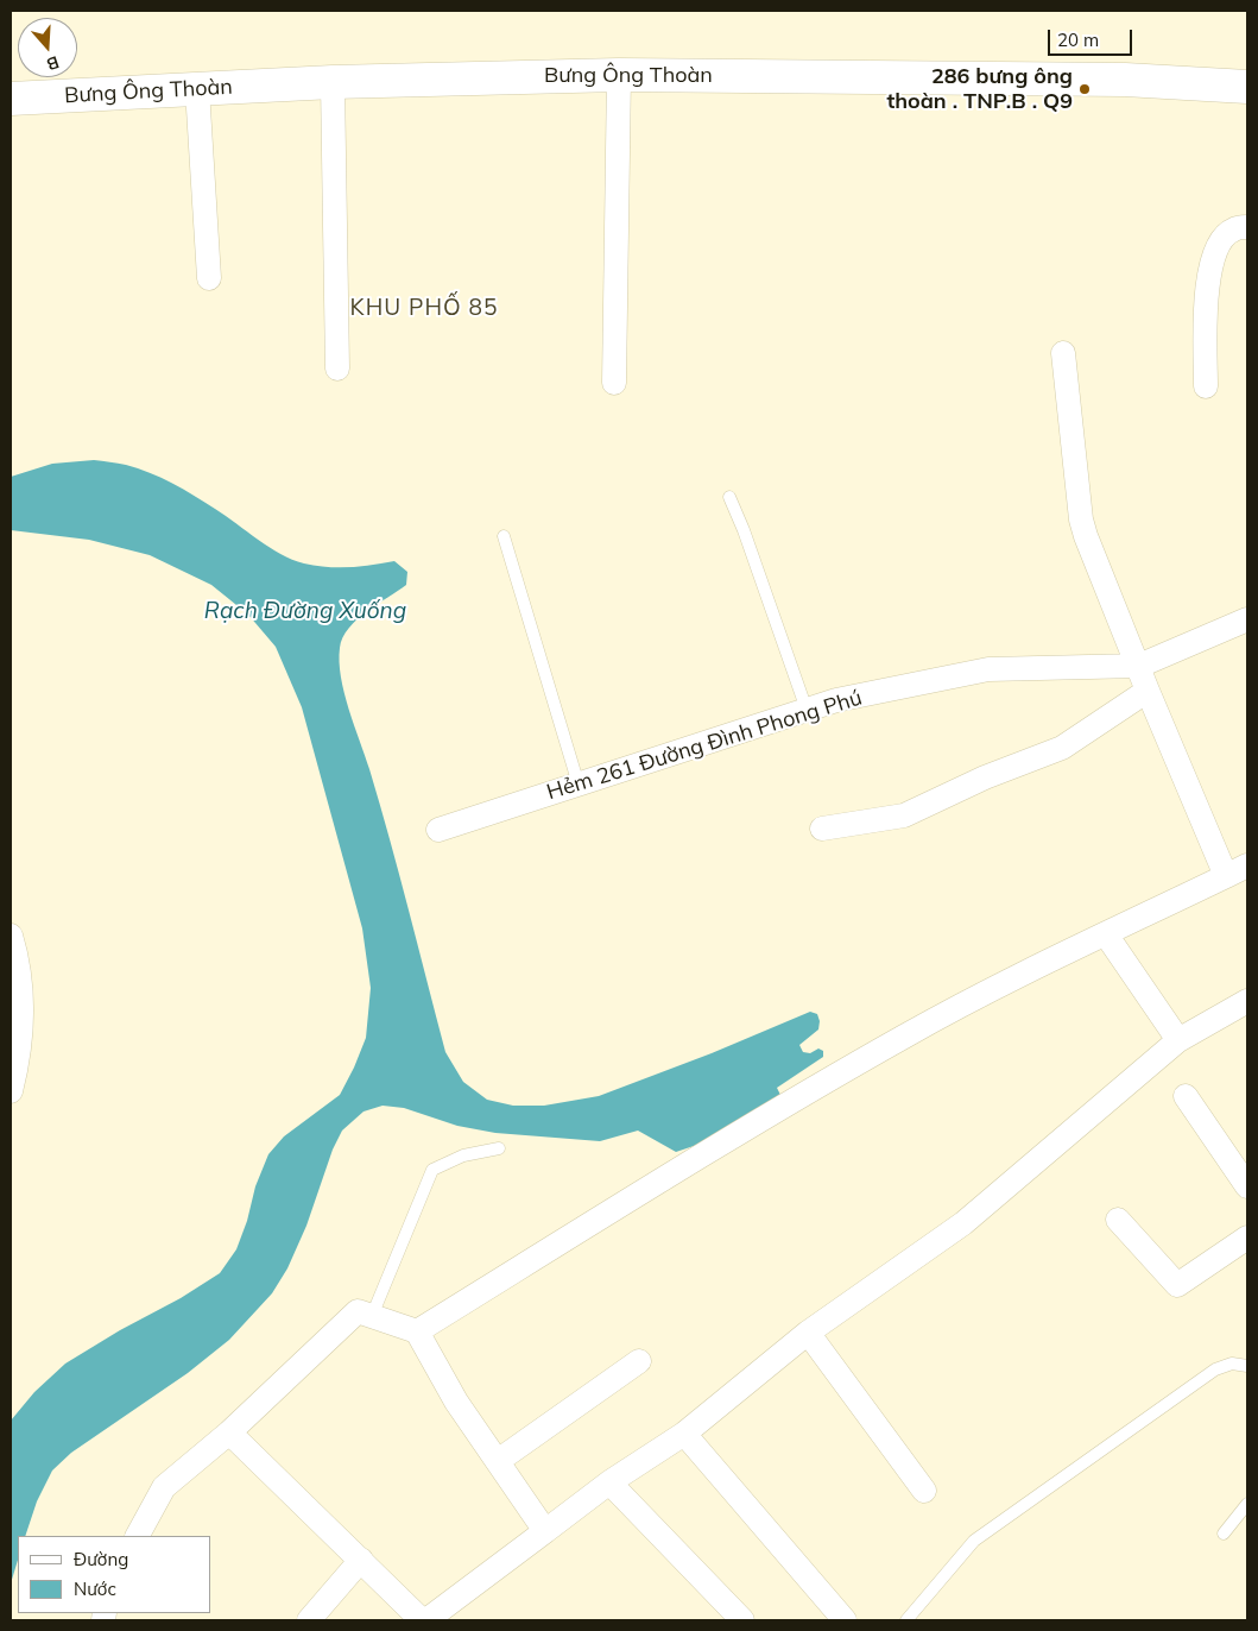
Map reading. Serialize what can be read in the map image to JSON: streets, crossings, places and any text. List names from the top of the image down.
{
  "streets": {
    "street": ["Bưng Ông Thoàn", "Hẻm 261 Đường Đình Phong Phú"]
  },
  "districts": ["KHU PHỐ 85"],
  "water": ["Rạch Đường Xuống"],
  "places": ["286 bưng ông thoàn . TNP.B . Q9"],
  "legend": ["Đường", "Nước"],
  "scale_bar": "20 m",
  "north": "bottom"
}
